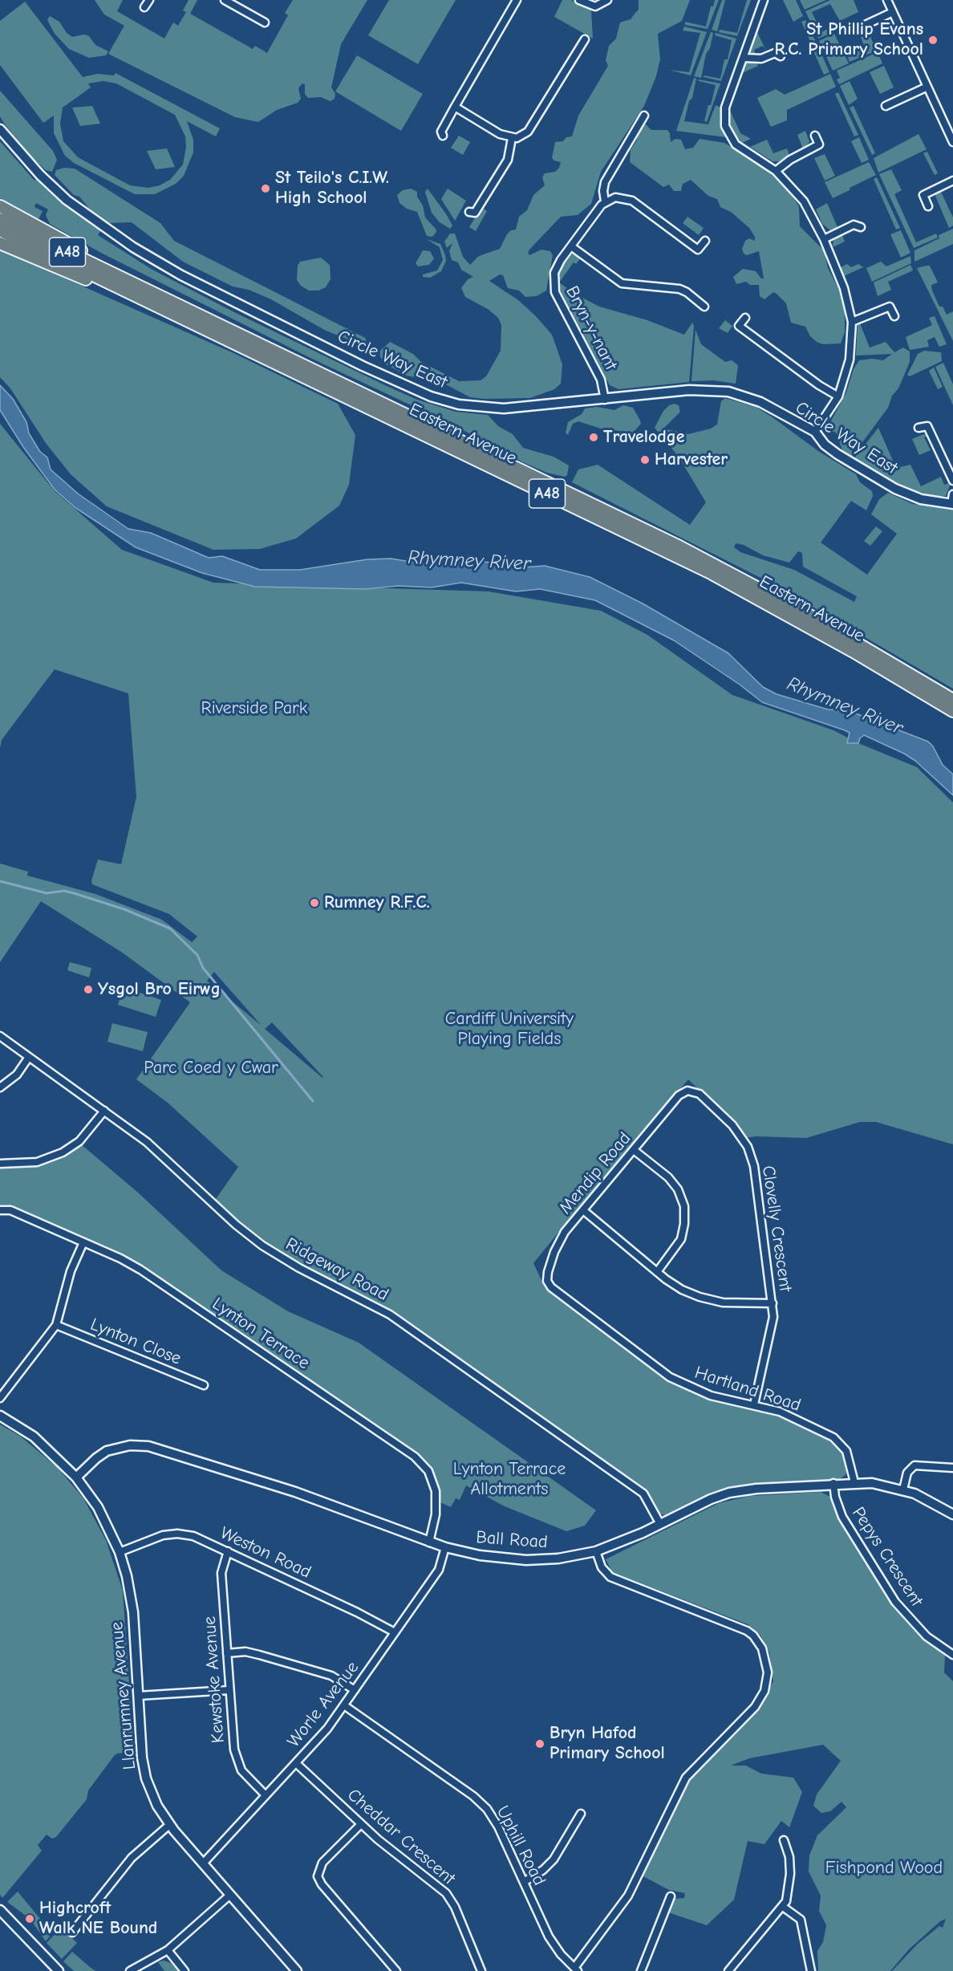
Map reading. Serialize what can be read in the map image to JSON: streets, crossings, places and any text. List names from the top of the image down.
{
  "streets": {
    "highway": ["A48", "Eastern Avenue"],
    "street": [
      "Bryn-y-nant",
      "Circle Way East",
      "Mendip Road",
      "Clovelly Crescent",
      "Ridgeway Road",
      "Lynton Terrace",
      "Lynton Close",
      "Hartland Road",
      "Ball Road",
      "Weston Road",
      "Pepys Crescent",
      "Kewstoke Avenue",
      "Llanrumney Avenue",
      "Worle Avenue",
      "Cheddar Crescent",
      "Uphill Road"
    ]
  },
  "crossings": [
    ["A48", "Eastern Avenue"],
    ["Bryn-y-nant", "Circle Way East"],
    ["Mendip Road", "Clovelly Crescent"],
    ["Mendip Road", "Hartland Road"],
    ["Clovelly Crescent", "Hartland Road"],
    ["Ridgeway Road", "Ball Road"],
    ["Lynton Terrace", "Ball Road"],
    ["Hartland Road", "Ball Road"],
    ["Ball Road", "Pepys Crescent"],
    ["Ball Road", "Llanrumney Avenue"],
    ["Ball Road", "Worle Avenue"],
    ["Weston Road", "Kewstoke Avenue"],
    ["Weston Road", "Llanrumney Avenue"],
    ["Weston Road", "Worle Avenue"],
    ["Kewstoke Avenue", "Worle Avenue"],
    ["Llanrumney Avenue", "Worle Avenue"],
    ["Worle Avenue", "Cheddar Crescent"],
    ["Worle Avenue", "Uphill Road"]
  ],
  "water": ["Rhymney River"],
  "parks": [
    "Riverside Park",
    "Cardiff University Playing Fields",
    "Parc Coed y Cwar",
    "Lynton Terrace Allotments",
    "Fishpond Wood"
  ],
  "places": [
    "St Phillip Evans R.C. Primary School",
    "St Teilo's C.I.W. High School",
    "Travelodge",
    "Harvester",
    "Rumney R.F.C.",
    "Ysgol Bro Eirwg",
    "Bryn Hafod Primary School",
    "Highcroft Walk NE Bound"
  ]
}
